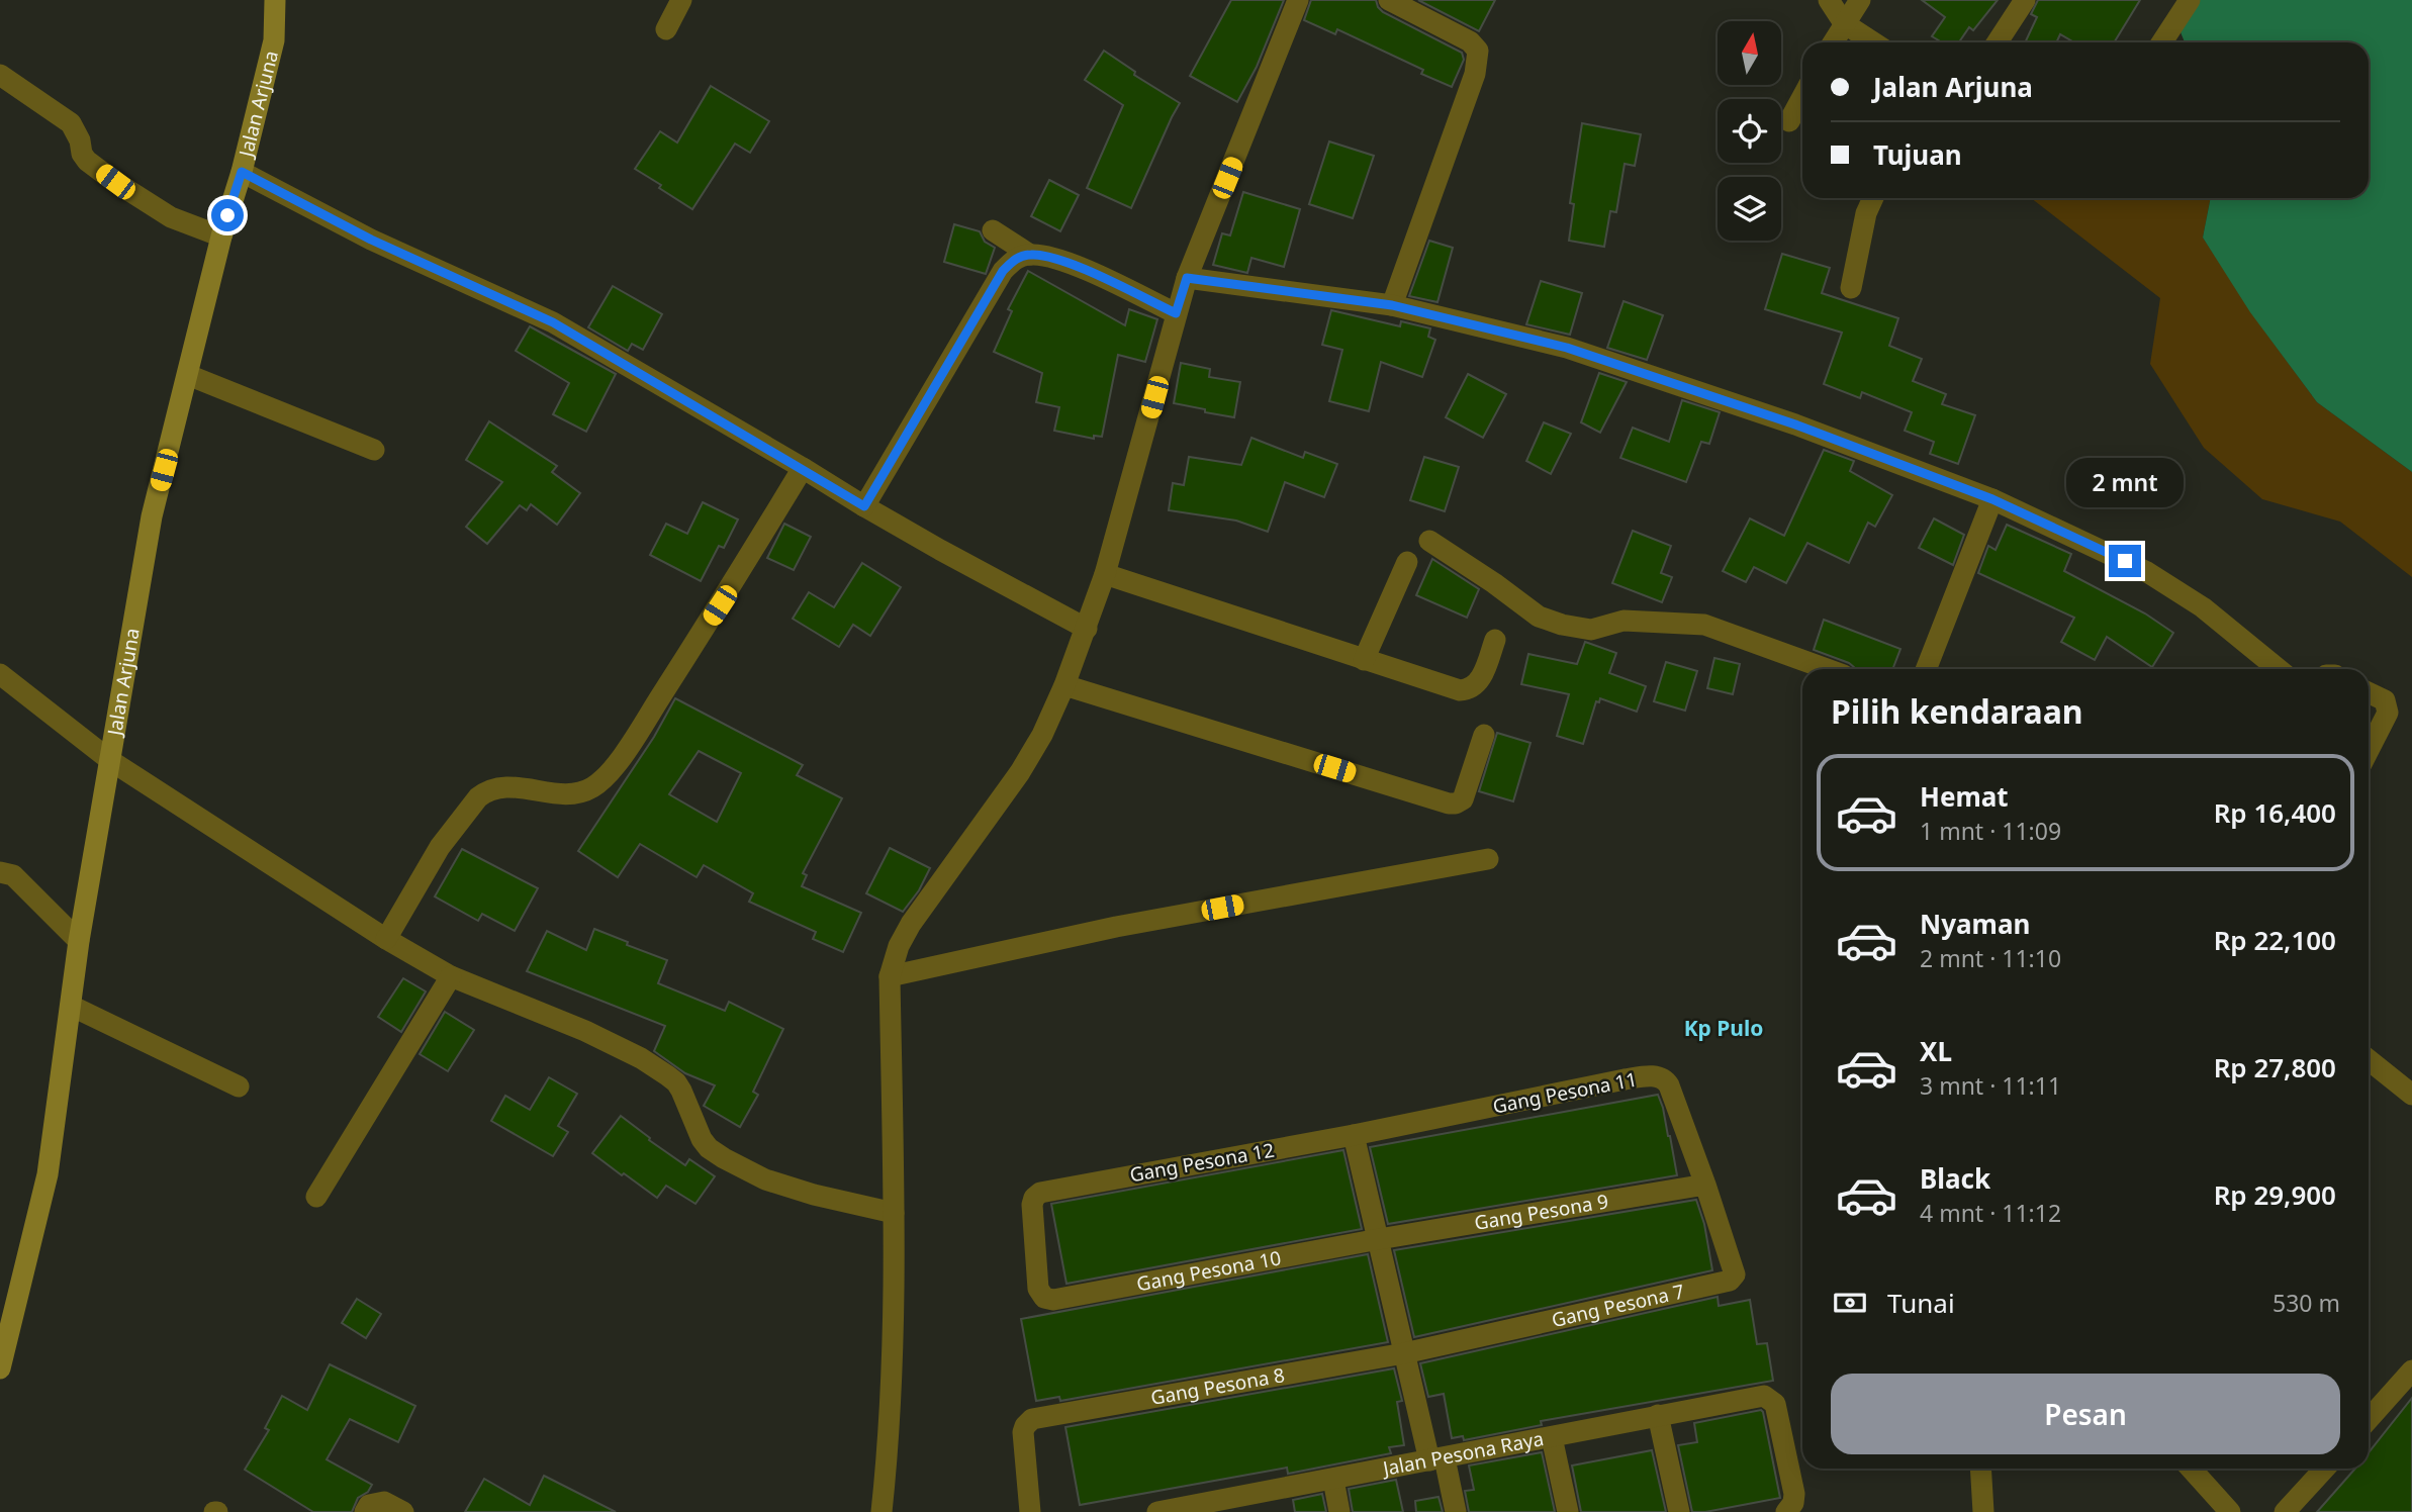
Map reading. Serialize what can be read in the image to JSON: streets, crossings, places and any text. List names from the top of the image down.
{
  "streets": {
    "street": [
      "Jalan Arjuna",
      "Gang Pesona 11",
      "Gang Pesona 12",
      "Gang Pesona 9",
      "Gang Pesona 10",
      "Gang Pesona 7",
      "Gang Pesona 8",
      "Jalan Pesona Raya"
    ]
  },
  "crossings": [
    ["Gang Pesona 11", "Gang Pesona 12"],
    ["Gang Pesona 11", "Gang Pesona 9"],
    ["Gang Pesona 11", "Gang Pesona 7"],
    ["Gang Pesona 12", "Gang Pesona 10"],
    ["Gang Pesona 9", "Gang Pesona 10"],
    ["Gang Pesona 9", "Gang Pesona 7"],
    ["Gang Pesona 7", "Gang Pesona 8"]
  ],
  "districts": ["Kp Pulo"],
  "north": "top",
  "page": {
    "banner": ["Jalan Arjuna", "Tujuan"],
    "bubble": "2 mnt",
    "heading": "Pilih kendaraan",
    "list": [
      {
        "name": "Hemat",
        "note": "1 mnt · 11:09",
        "value": "Rp 16,400"
      },
      {
        "name": "Nyaman",
        "note": "2 mnt · 11:10",
        "value": "Rp 22,100"
      },
      {
        "name": "XL",
        "note": "3 mnt · 11:11",
        "value": "Rp 27,800"
      },
      {
        "name": "Black",
        "note": "4 mnt · 11:12",
        "value": "Rp 29,900"
      }
    ],
    "pay": ["Tunai", "530 m"],
    "buttons": "Pesan"
  }
}
